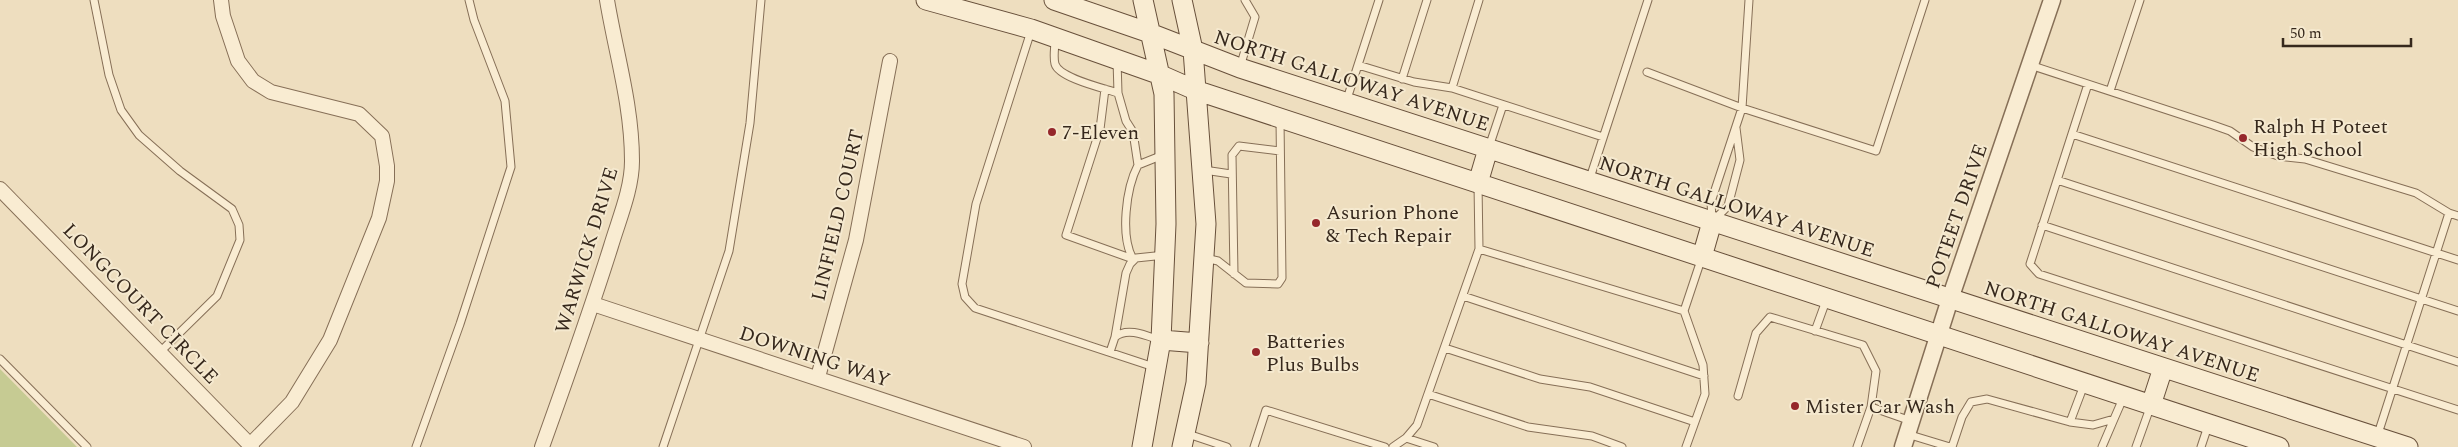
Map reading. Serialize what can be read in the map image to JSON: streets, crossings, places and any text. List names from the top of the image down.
{
  "streets": {
    "main road": ["NORTH GALLOWAY AVENUE"],
    "street": [
      "LINFIELD COURT",
      "POTEET DRIVE",
      "WARWICK DRIVE",
      "LONGCOURT CIRCLE",
      "DOWNING WAY"
    ]
  },
  "crossings": [
    ["NORTH GALLOWAY AVENUE", "POTEET DRIVE"],
    ["LINFIELD COURT", "DOWNING WAY"],
    ["WARWICK DRIVE", "DOWNING WAY"]
  ],
  "places": [
    "7-Eleven",
    "Ralph H Poteet High School",
    "Asurion Phone & Tech Repair",
    "Batteries Plus Bulbs",
    "Mister Car Wash"
  ],
  "scale_bar": "50 m"
}
